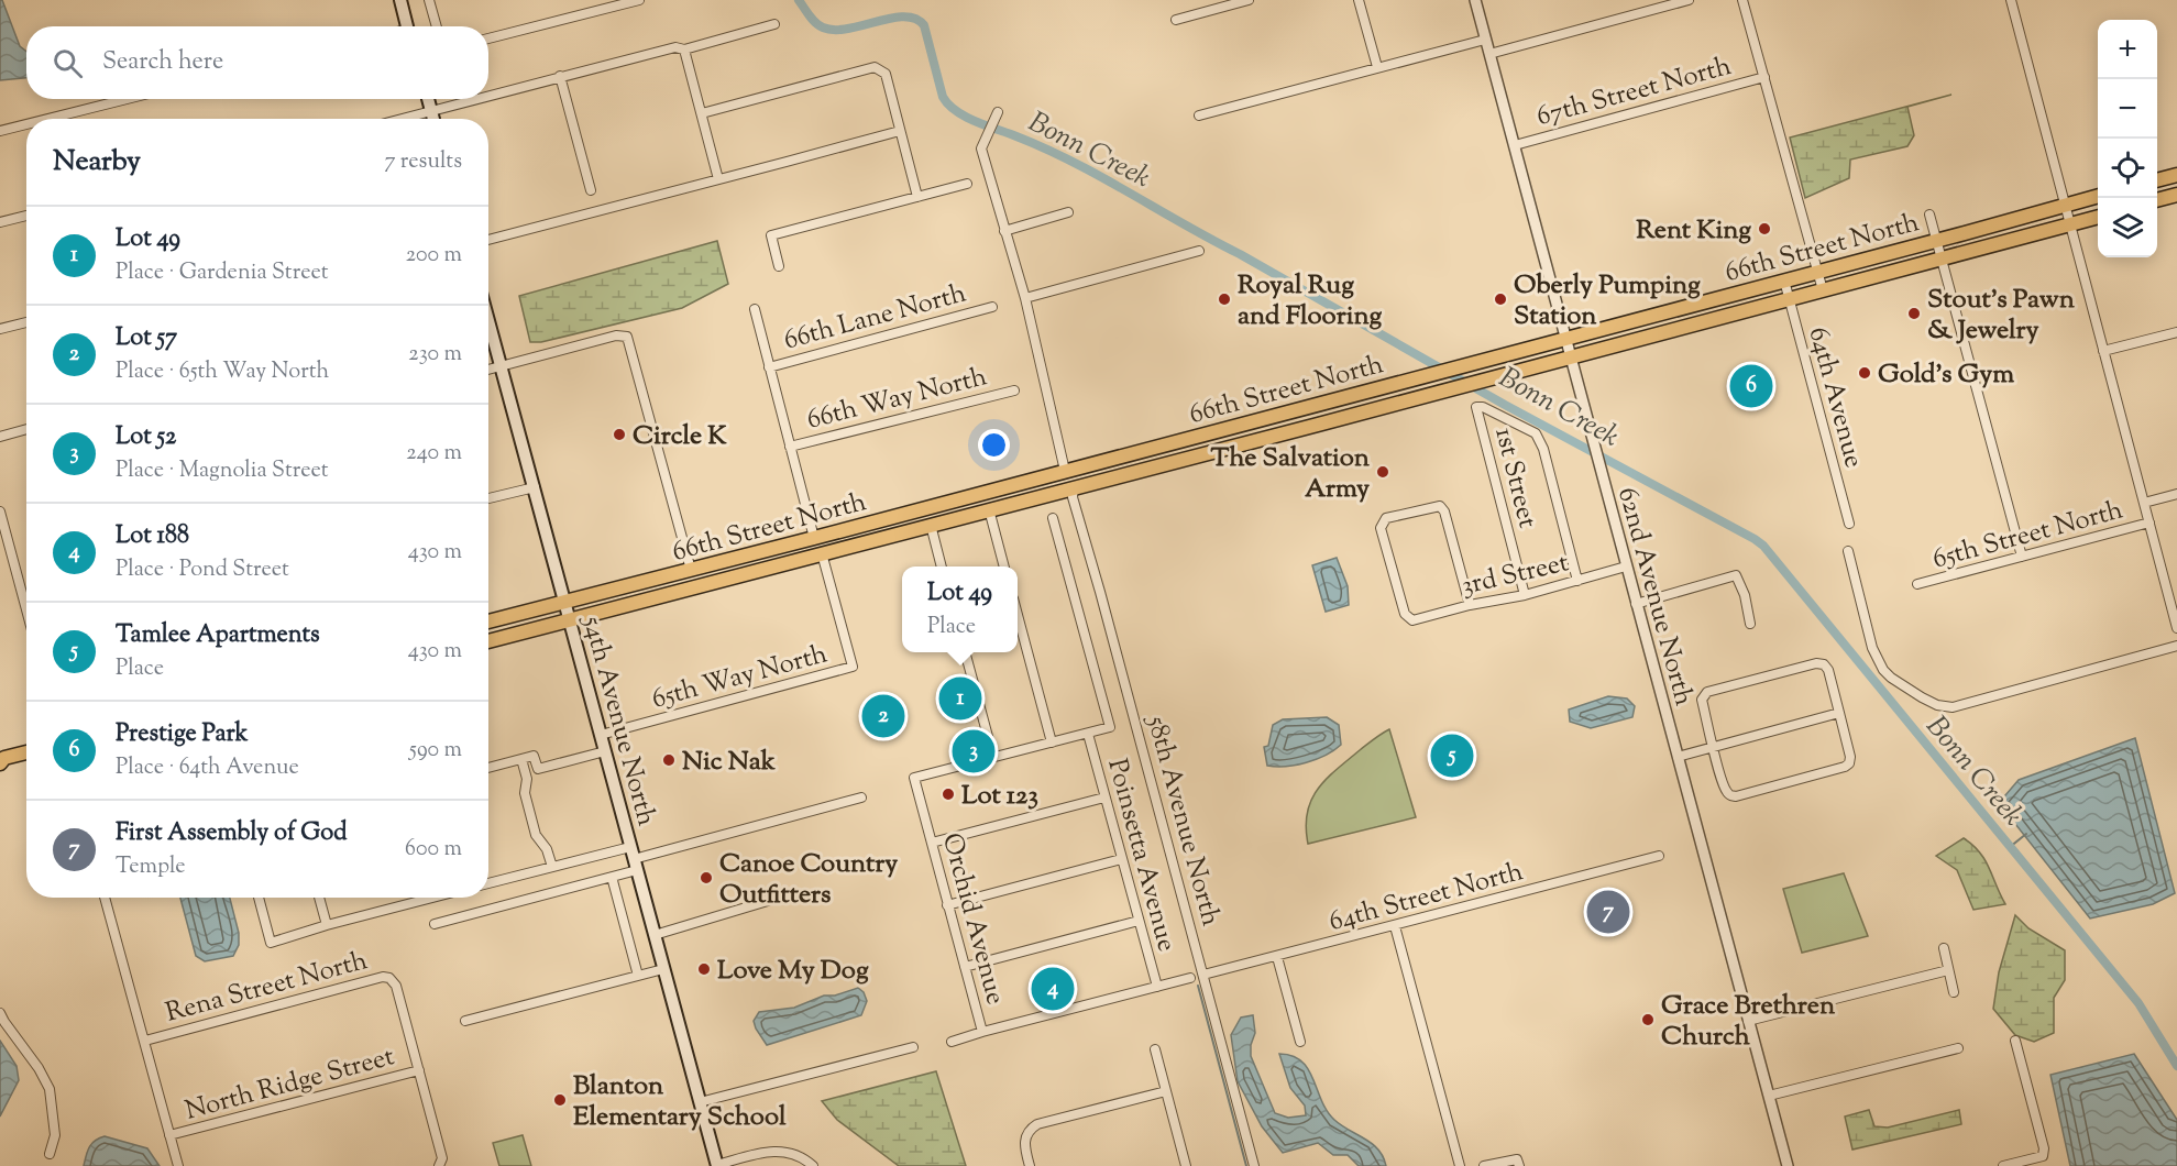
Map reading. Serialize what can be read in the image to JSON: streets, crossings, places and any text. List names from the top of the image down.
{
  "streets": {
    "main road": ["66th Street North", "54th Avenue North"],
    "street": [
      "67th Street North",
      "66th Lane North",
      "66th Way North",
      "64th Avenue",
      "1st Street",
      "65th Street North",
      "3rd Street",
      "62nd Avenue North",
      "65th Way North",
      "58th Avenue North",
      "Poinsetta Avenue",
      "64th Street North",
      "Orchid Avenue",
      "Rena Street North",
      "North Ridge Street"
    ]
  },
  "crossings": [
    ["67th Street North", "62nd Avenue North"],
    ["66th Street North", "64th Avenue"],
    ["66th Street North", "62nd Avenue North"],
    ["66th Street North", "65th Way North"],
    ["66th Street North", "54th Avenue North"],
    ["66th Street North", "58th Avenue North"],
    ["1st Street", "3rd Street"],
    ["3rd Street", "62nd Avenue North"],
    ["65th Way North", "54th Avenue North"],
    ["58th Avenue North", "64th Street North"],
    ["Rena Street North", "North Ridge Street"]
  ],
  "water": ["Bonn Creek"],
  "places": [
    "Rent King",
    "Royal Rug and Flooring",
    "Oberly Pumping Station",
    "Stout's Pawn & Jewelry",
    "Gold's Gym",
    "Circle K",
    "The Salvation Army",
    "Nic Nak",
    "Lot 123",
    "Canoe Country Outfitters",
    "Love My Dog",
    "Grace Brethren Church",
    "Blanton Elementary School"
  ],
  "page": {
    "map_buttons": ["+", "−"],
    "search": "Search here",
    "heading": ["Nearby", "7 results"],
    "list": [
      {
        "mark": "1",
        "name": "Lot 49",
        "note": "Place · Gardenia Street",
        "value": "200 m"
      },
      {
        "mark": "2",
        "name": "Lot 57",
        "note": "Place · 65th Way North",
        "value": "230 m"
      },
      {
        "mark": "3",
        "name": "Lot 52",
        "note": "Place · Magnolia Street",
        "value": "240 m"
      },
      {
        "mark": "4",
        "name": "Lot 188",
        "note": "Place · Pond Street",
        "value": "430 m"
      },
      {
        "mark": "5",
        "name": "Tamlee Apartments",
        "note": "Place",
        "value": "430 m"
      },
      {
        "mark": "6",
        "name": "Prestige Park",
        "note": "Place · 64th Avenue",
        "value": "590 m"
      },
      {
        "mark": "7",
        "name": "First Assembly of God",
        "note": "Temple",
        "value": "600 m"
      }
    ],
    "pins": [
      "6",
      "1",
      "2",
      "3",
      "5",
      "7",
      "4"
    ],
    "popup": ["Lot 49", "Place"]
  }
}
